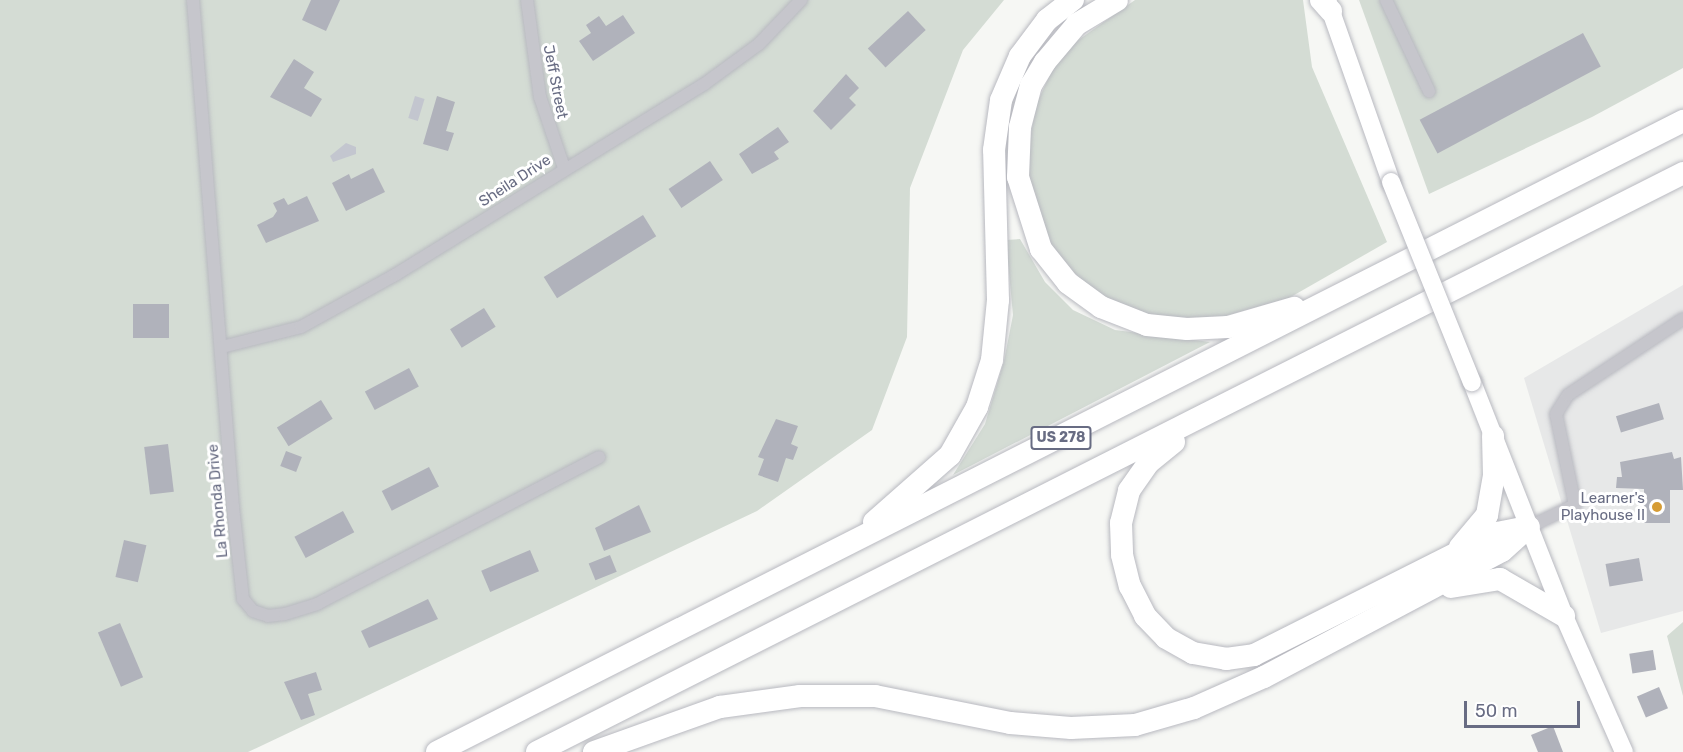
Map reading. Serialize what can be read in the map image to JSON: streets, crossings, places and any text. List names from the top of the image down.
{
  "streets": {
    "highway": ["US 278"],
    "street": ["Jeff Street", "Sheila Drive", "La Rhonda Drive"]
  },
  "crossings": [
    ["Jeff Street", "Sheila Drive"],
    ["Sheila Drive", "La Rhonda Drive"]
  ],
  "places": ["Learner's Playhouse II"],
  "scale_bar": "50 m"
}
